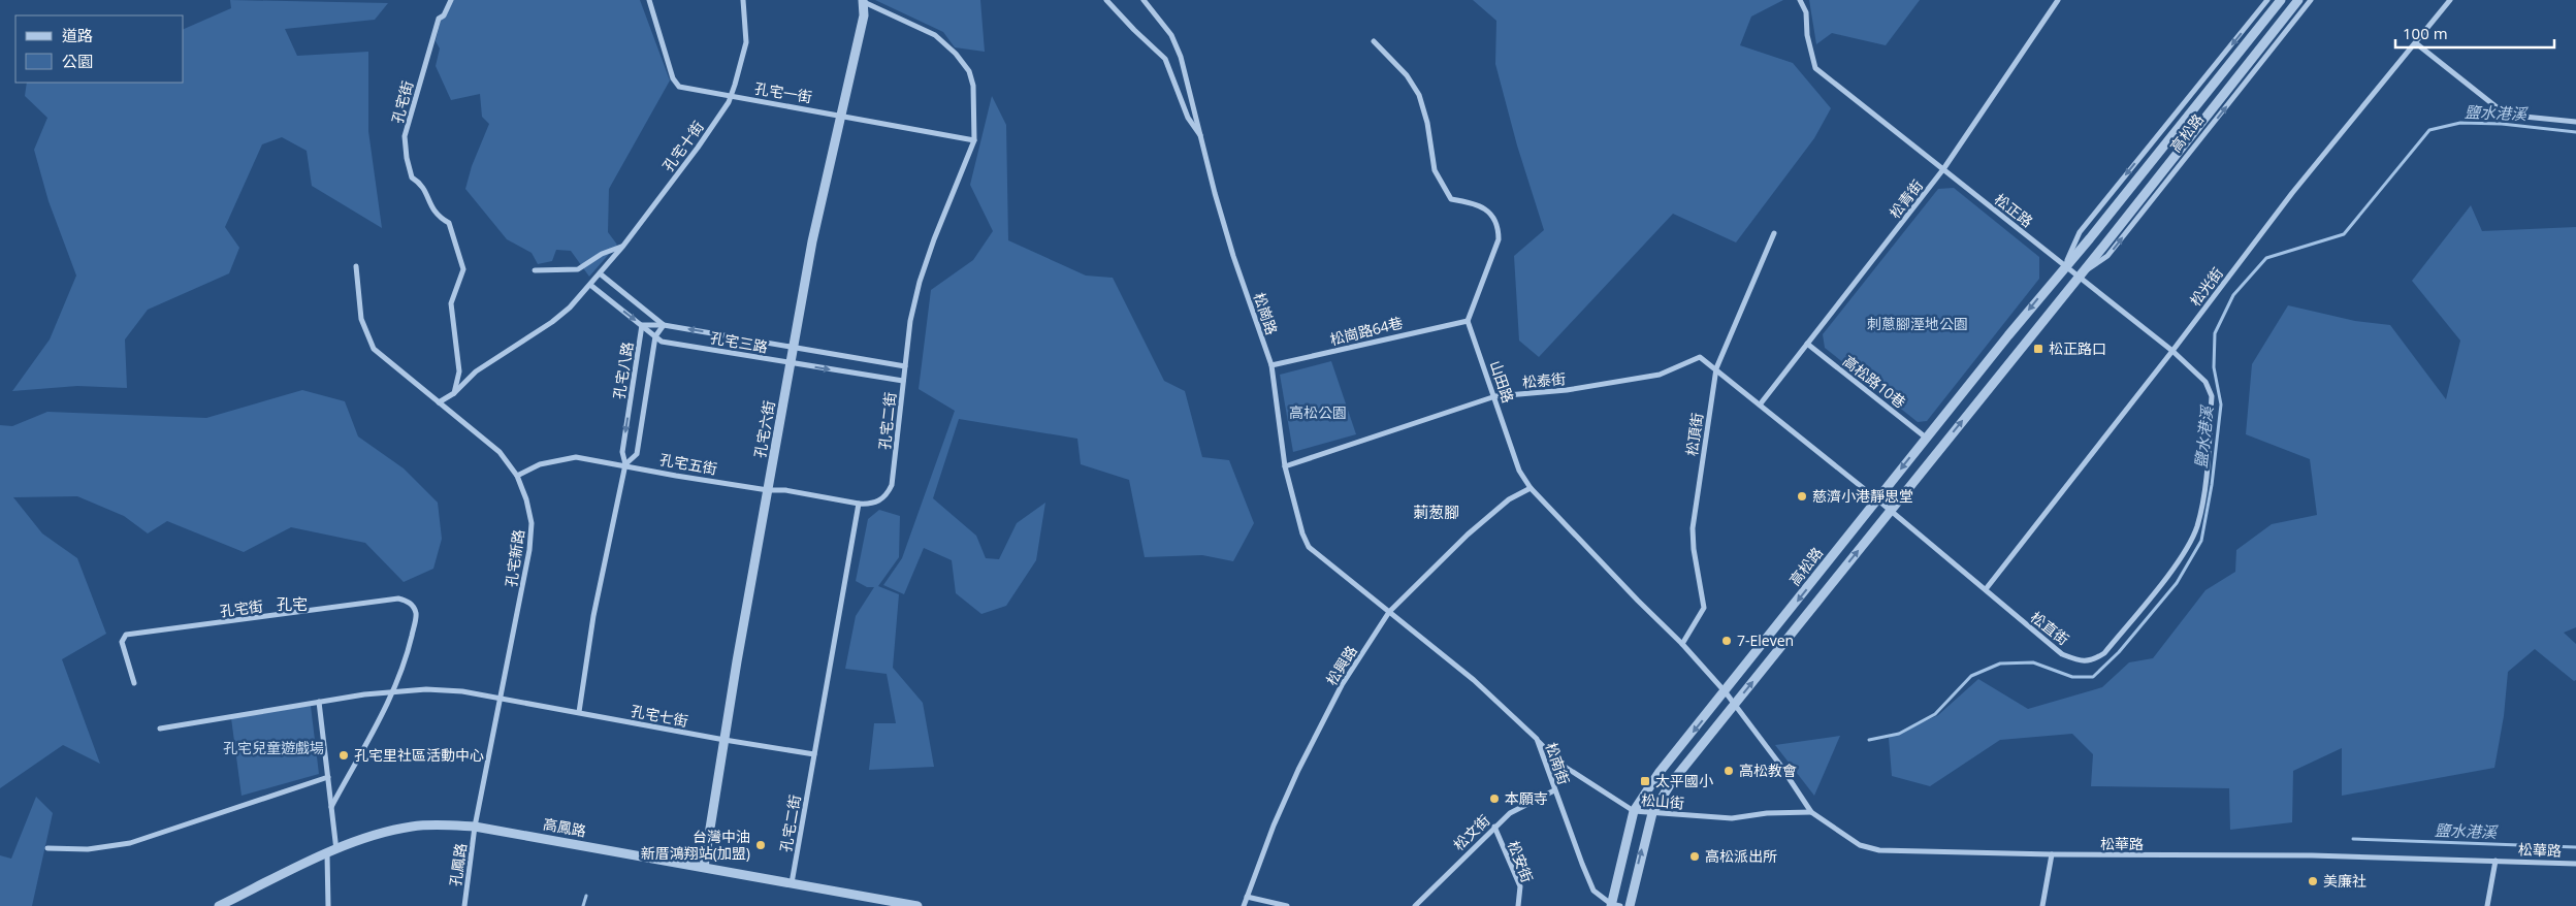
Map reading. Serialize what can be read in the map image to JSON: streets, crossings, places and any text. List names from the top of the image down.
{
  "streets": {
    "street": [
      "孔宅一街",
      "孔宅街",
      "高松路",
      "孔宅十街",
      "松青街",
      "松正路",
      "松光街",
      "松崗路",
      "松崗路64巷",
      "孔宅三路",
      "孔宅八路",
      "松泰街",
      "山田路",
      "高松路10巷",
      "孔宅二街",
      "孔宅六街",
      "松頂街",
      "孔宅五街",
      "孔宅新路",
      "松直街",
      "松興路",
      "孔宅七街",
      "松南街",
      "松山街",
      "高鳳路",
      "松文街",
      "松華路",
      "松安街",
      "孔鳳路"
    ]
  },
  "crossings": [
    ["孔宅一街", "孔宅十街"],
    ["孔宅一街", "孔宅二街"],
    ["孔宅一街", "孔宅六街"],
    ["孔宅街", "孔宅十街"],
    ["高松路", "松正路"],
    ["高松路", "山田路"],
    ["高松路", "高松路10巷"],
    ["高松路", "松直街"],
    ["高松路", "松南街"],
    ["高松路", "松山街"],
    ["高松路", "松華路"],
    ["孔宅十街", "孔宅三路"],
    ["松青街", "松正路"],
    ["松青街", "高松路10巷"],
    ["松青街", "松直街"],
    ["松正路", "松光街"],
    ["松正路", "松直街"],
    ["松光街", "松直街"],
    ["松崗路", "松崗路64巷"],
    ["松崗路", "松泰街"],
    ["松崗路", "松興路"],
    ["松崗路", "松南街"],
    ["松崗路64巷", "山田路"],
    ["孔宅三路", "孔宅八路"],
    ["孔宅三路", "孔宅二街"],
    ["孔宅三路", "孔宅六街"],
    ["孔宅八路", "孔宅五街"],
    ["孔宅八路", "孔宅七街"],
    ["松泰街", "山田路"],
    ["松泰街", "松頂街"],
    ["松泰街", "松直街"],
    ["山田路", "松頂街"],
    ["山田路", "松興路"],
    ["山田路", "松華路"],
    ["孔宅二街", "孔宅六街"],
    ["孔宅二街", "孔宅五街"],
    ["孔宅二街", "孔宅七街"],
    ["孔宅二街", "高鳳路"],
    ["孔宅六街", "孔宅五街"],
    ["孔宅六街", "孔宅七街"],
    ["孔宅六街", "高鳳路"],
    ["松頂街", "松直街"],
    ["孔宅五街", "孔宅新路"],
    ["孔宅新路", "孔宅七街"],
    ["孔宅新路", "高鳳路"],
    ["孔宅新路", "孔鳳路"],
    ["松興路", "松南街"],
    ["松南街", "松山街"],
    ["松南街", "松文街"],
    ["松山街", "松華路"],
    ["高鳳路", "孔鳳路"],
    ["松文街", "松安街"]
  ],
  "districts": ["莿葱腳", "孔宅"],
  "water": ["鹽水港溪"],
  "parks": ["刺蔥腳溼地公園", "高松公園", "孔宅兒童遊戲場"],
  "places": {
    "transit": ["松正路口", "太平國小"],
    "other": [
      "慈濟小港靜思堂",
      "7-Eleven",
      "孔宅里社區活動中心",
      "高松教會",
      "本願寺",
      "台灣中油 新厝鴻翔站(加盟)",
      "高松派出所",
      "美廉社"
    ]
  },
  "legend": ["道路", "公園"],
  "scale_bar": "100 m"
}
